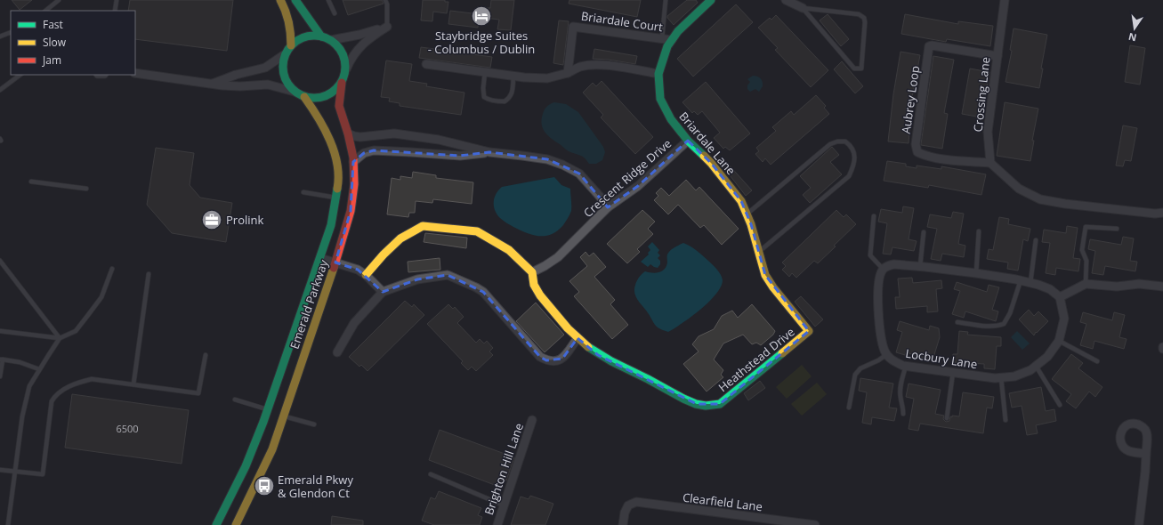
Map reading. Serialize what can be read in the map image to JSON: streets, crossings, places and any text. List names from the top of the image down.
{
  "streets": {
    "main road": ["Briardale Lane", "Emerald Parkway", "Heathstead Drive"],
    "street": [
      "Briardale Court",
      "Crossing Lane",
      "Aubrey Loop",
      "Crescent Ridge Drive",
      "Locbury Lane",
      "Brighton Hill Lane",
      "Clearfield Lane"
    ]
  },
  "crossings": [
    ["Briardale Court", "Briardale Lane"],
    ["Crossing Lane", "Aubrey Loop"],
    ["Briardale Lane", "Crescent Ridge Drive"],
    ["Briardale Lane", "Heathstead Drive"],
    ["Crescent Ridge Drive", "Heathstead Drive"]
  ],
  "places": {
    "hotel": ["Staybridge Suites - Columbus / Dublin"],
    "office": ["Prolink"],
    "bus stop": ["Emerald Pkwy & Glendon Ct"]
  },
  "house_numbers": ["6500"],
  "legend": ["Fast", "Slow", "Jam"],
  "north": "bottom"
}
